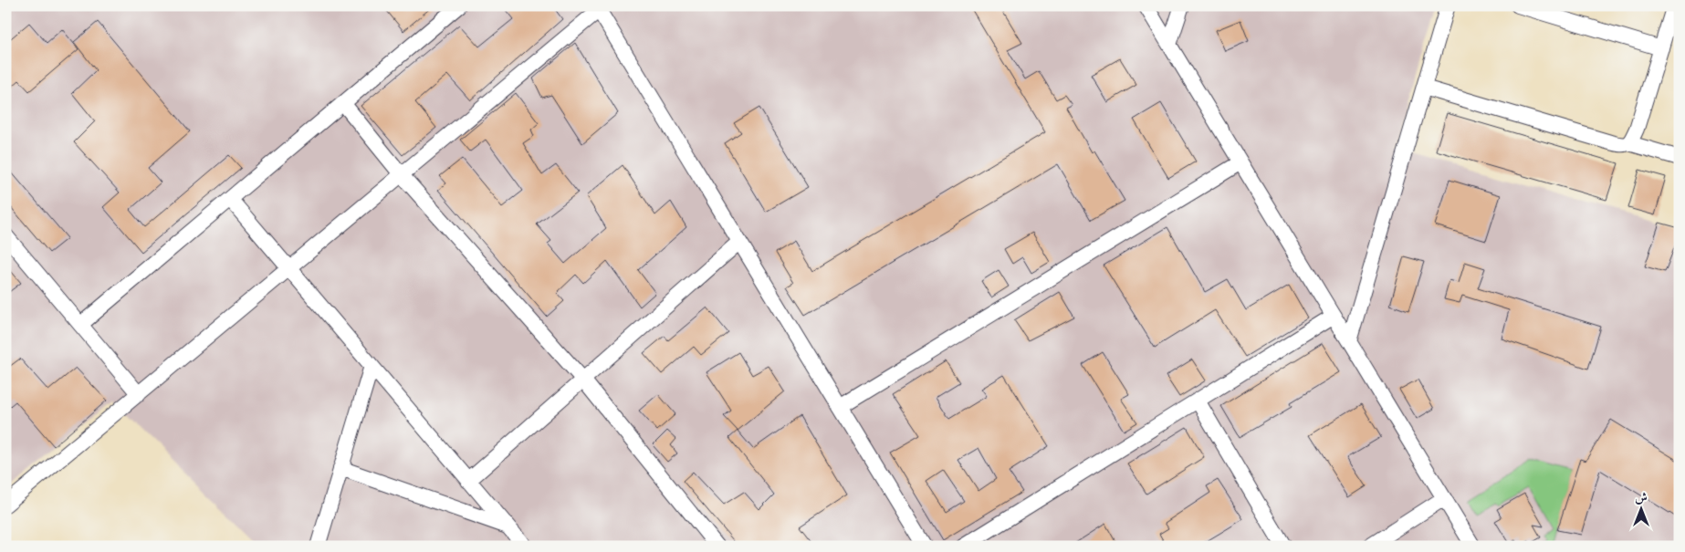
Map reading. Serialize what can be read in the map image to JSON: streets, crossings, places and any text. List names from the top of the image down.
{
  "north": "top"
}
